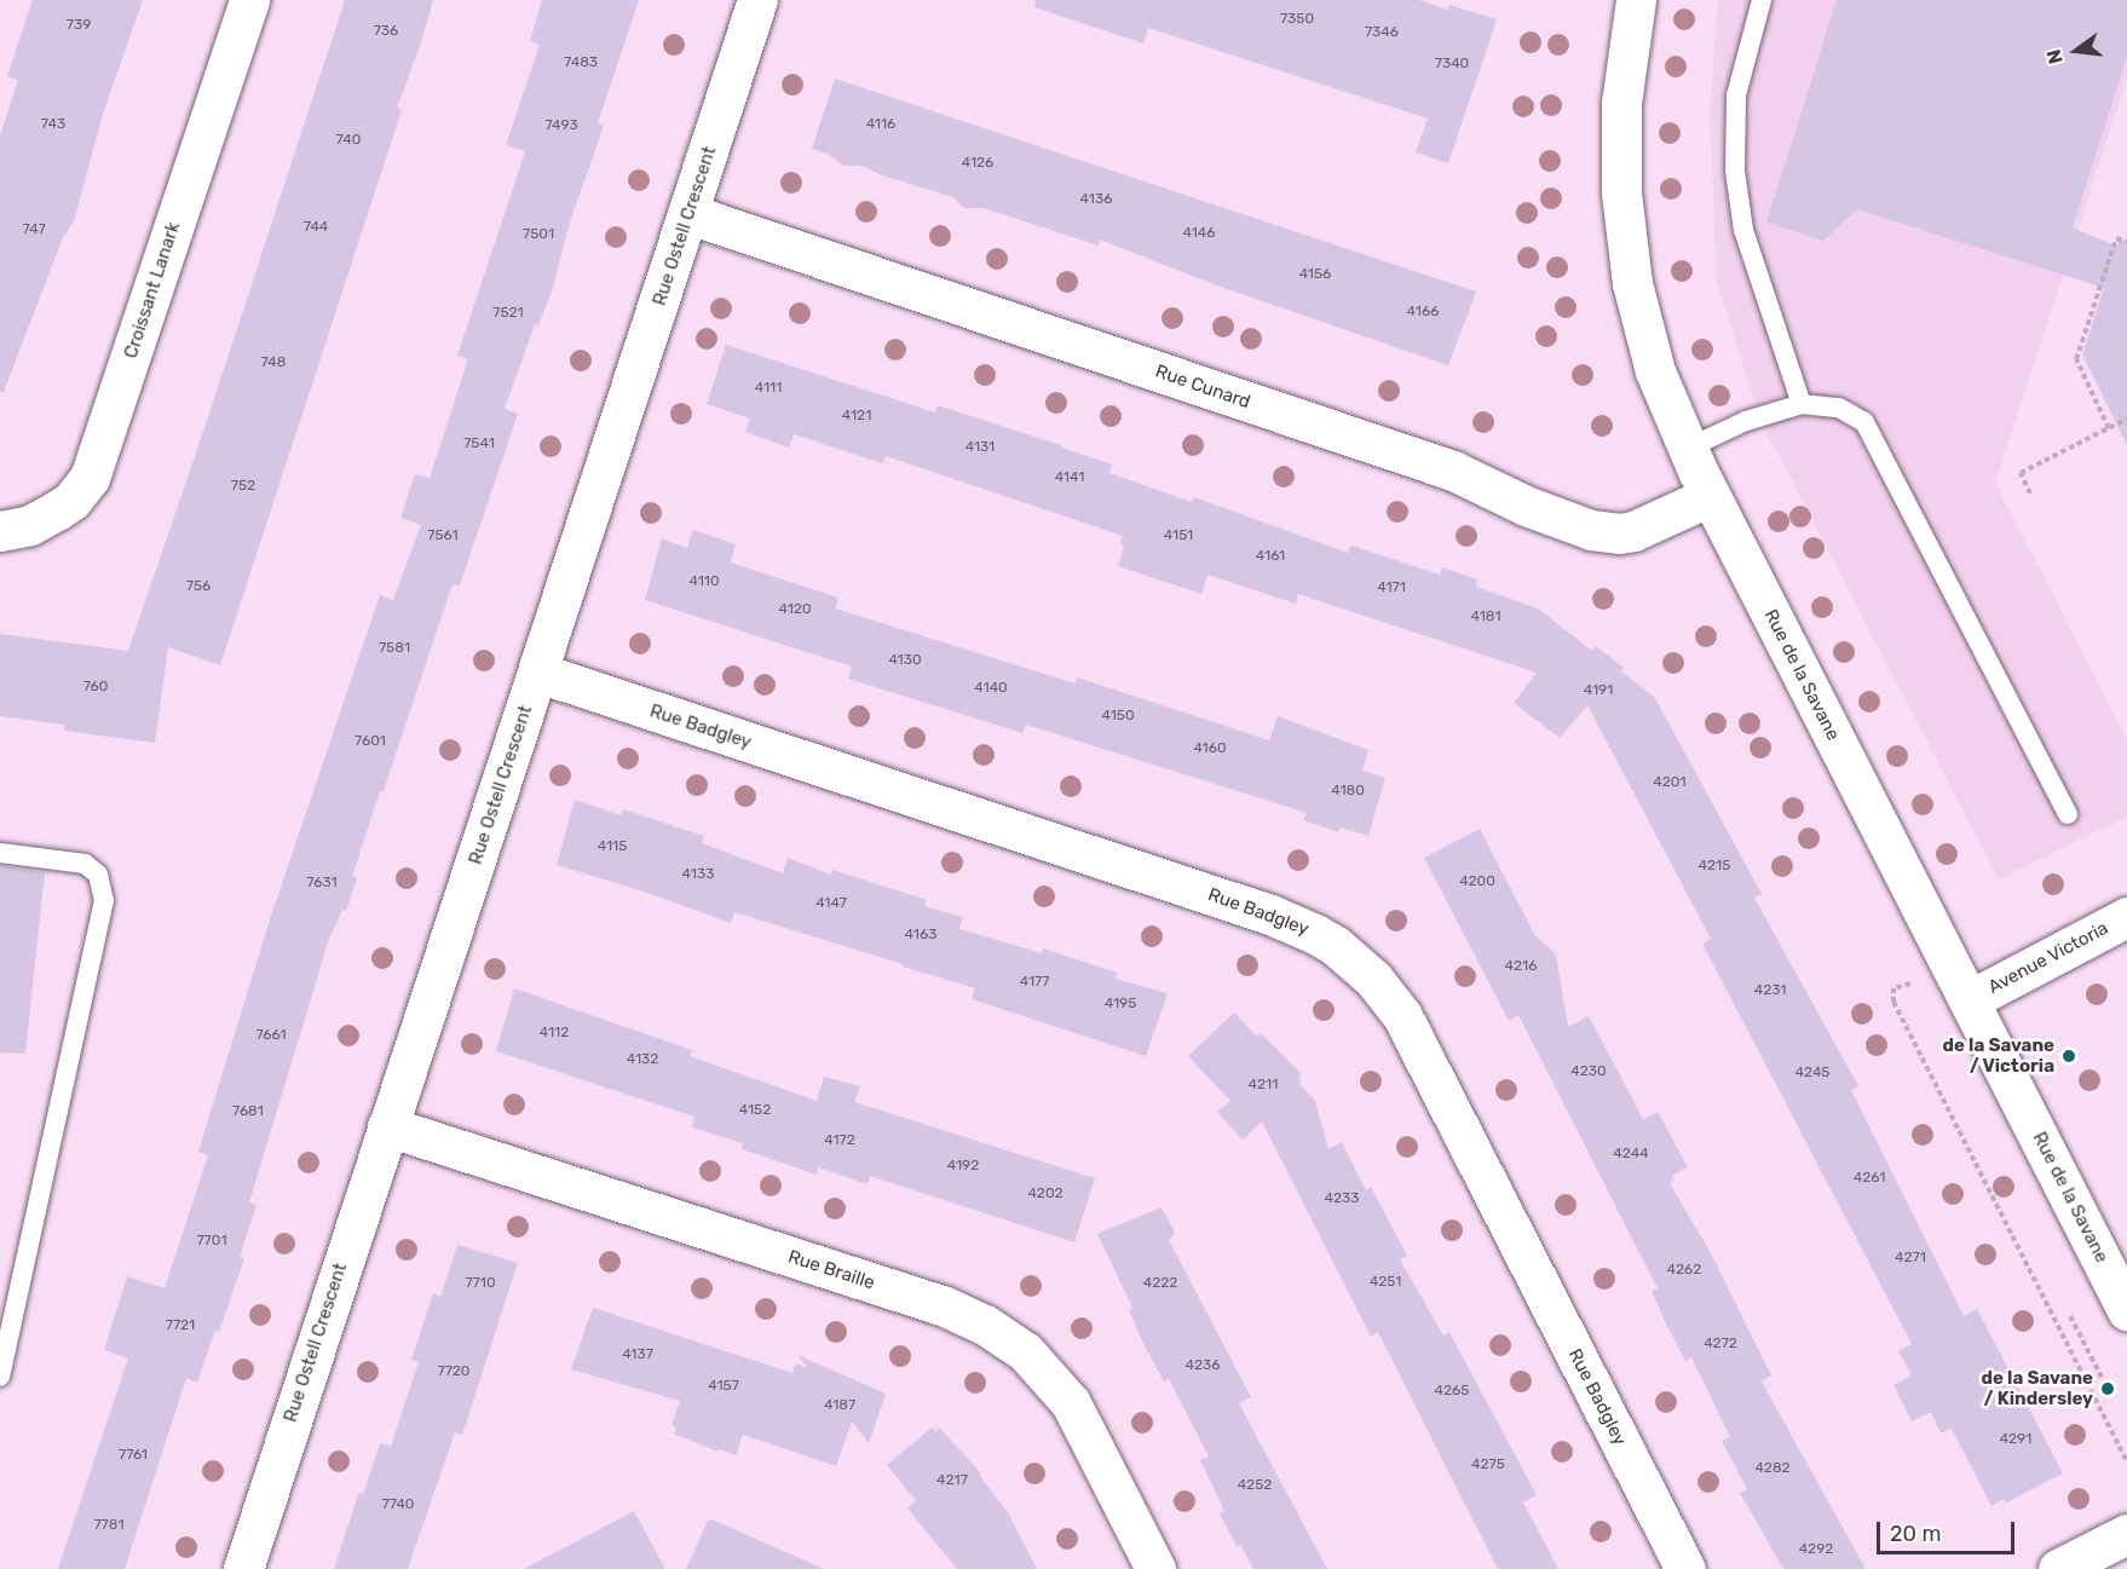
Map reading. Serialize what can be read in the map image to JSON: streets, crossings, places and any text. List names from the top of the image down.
{
  "streets": {
    "street": [
      "Rue Ostell Crescent",
      "Croissant Lanark",
      "Rue Cunard",
      "Rue de la Savane",
      "Rue Badgley",
      "Avenue Victoria",
      "Rue Braille"
    ]
  },
  "crossings": [
    ["Rue Ostell Crescent", "Rue Cunard"],
    ["Rue Ostell Crescent", "Rue Badgley"],
    ["Rue Ostell Crescent", "Rue Braille"],
    ["Rue Cunard", "Rue de la Savane"],
    ["Rue de la Savane", "Avenue Victoria"]
  ],
  "places": ["de la Savane / Victoria", "de la Savane / Kindersley"],
  "house_numbers": [
    "7350",
    "739",
    "736",
    "7346",
    "7483",
    "7340",
    "743",
    "4116",
    "7493",
    "740",
    "4126",
    "4136",
    "744",
    "747",
    "4146",
    "7501",
    "4156",
    "4166",
    "7521",
    "748",
    "4111",
    "4121",
    "7541",
    "4131",
    "4141",
    "752",
    "7561",
    "4151",
    "4161",
    "4110",
    "756",
    "4171",
    "4120",
    "4181",
    "7581",
    "4130",
    "760",
    "4140",
    "4191",
    "4150",
    "7601",
    "4160",
    "4201",
    "4180",
    "4115",
    "4215",
    "4133",
    "4200",
    "7631",
    "4147",
    "4163",
    "4216",
    "4177",
    "4231",
    "4195",
    "4112",
    "7661",
    "4132",
    "4230",
    "4245",
    "4211",
    "4152",
    "7681",
    "4172",
    "4244",
    "4192",
    "4261",
    "4202",
    "4233",
    "7701",
    "4271",
    "4262",
    "4251",
    "7710",
    "4222",
    "7721",
    "4272",
    "4137",
    "4236",
    "7720",
    "4157",
    "4265",
    "4187",
    "4291",
    "7761",
    "4275",
    "4282",
    "4217",
    "4252",
    "7740",
    "7781",
    "4292"
  ],
  "scale_bar": "20 m",
  "north": "left"
}
